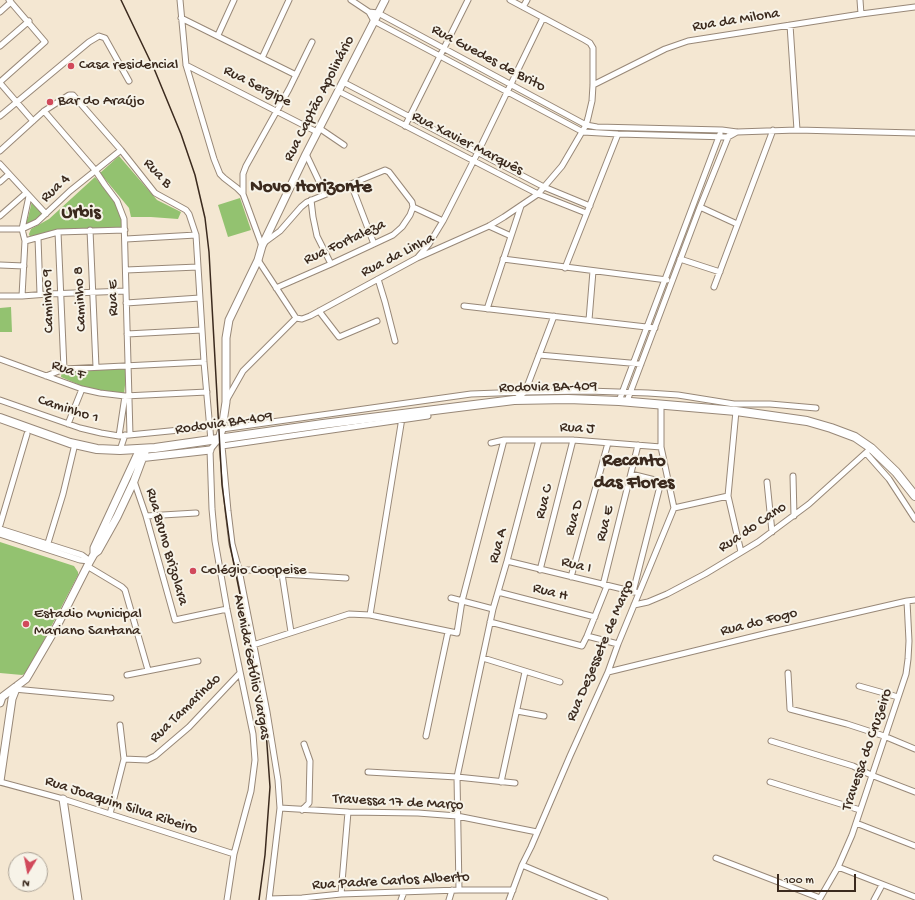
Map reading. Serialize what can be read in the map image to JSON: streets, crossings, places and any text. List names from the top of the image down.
{
  "streets": {
    "main road": ["Rodovia BA-409"],
    "street": [
      "Rua da Milona",
      "Rua Guedes de Brito",
      "Rua Sergipe",
      "Rua Captão Apolinário",
      "Rua Xavier Marquês",
      "Rua B",
      "Rua 4",
      "Rua Fortaleza",
      "Rua da Linha",
      "Rua E",
      "Caminho 8",
      "Caminho 9",
      "Rua F",
      "Caminho 1",
      "Rua J",
      "Rua C",
      "Rua D",
      "Rua do Cano",
      "Rua A",
      "Rua Bruno Brizolara",
      "Rua I",
      "Rua H",
      "Rua do Fogo",
      "Rua Dezessete de Março",
      "Avenida Getúlio Vargas",
      "Rua Tamarindo",
      "Travessa do Cruzeiro",
      "Travessa 17 de Março",
      "Rua Joaquim Silva Ribeiro",
      "Rua Padre Carlos Alberto"
    ]
  },
  "crossings": [
    ["Rua da Milona", "Rua da Linha"],
    ["Rua Guedes de Brito", "Rua Captão Apolinário"],
    ["Rua Guedes de Brito", "Rua da Linha"],
    ["Rua Sergipe", "Rua Captão Apolinário"],
    ["Rua Captão Apolinário", "Rua Xavier Marquês"],
    ["Rua Captão Apolinário", "Rua B"],
    ["Rua Captão Apolinário", "Rodovia BA-409"],
    ["Rua Captão Apolinário", "Avenida Getúlio Vargas"],
    ["Rua Xavier Marquês", "Rua da Linha"],
    ["Rua B", "Rua 4"],
    ["Rua B", "Rua E"],
    ["Rua B", "Rua F"],
    ["Rua B", "Rodovia BA-409"],
    ["Rua B", "Caminho 1"],
    ["Rua B", "Avenida Getúlio Vargas"],
    ["Rua 4", "Rua E"],
    ["Rua E", "Rua F"],
    ["Rua E", "Rodovia BA-409"],
    ["Rua E", "Caminho 1"],
    ["Rua E", "Rua J"],
    ["Rua E", "Rua A"],
    ["Rua E", "Rua I"],
    ["Rua E", "Rua H"],
    ["Rodovia BA-409", "Rua do Cano"],
    ["Rodovia BA-409", "Avenida Getúlio Vargas"],
    ["Rua J", "Rua C"],
    ["Rua J", "Rua D"],
    ["Rua J", "Rua A"],
    ["Rua C", "Rua I"],
    ["Rua D", "Rua I"],
    ["Rua do Cano", "Rua Dezessete de Março"],
    ["Rua A", "Rua I"],
    ["Rua A", "Rua H"],
    ["Rua A", "Travessa 17 de Março"],
    ["Rua A", "Rua Padre Carlos Alberto"],
    ["Rua Bruno Brizolara", "Avenida Getúlio Vargas"],
    ["Rua I", "Rua Dezessete de Março"],
    ["Rua do Fogo", "Rua Dezessete de Março"],
    ["Rua do Fogo", "Travessa do Cruzeiro"],
    ["Rua Dezessete de Março", "Travessa 17 de Março"],
    ["Rua Dezessete de Março", "Rua Padre Carlos Alberto"],
    ["Avenida Getúlio Vargas", "Rua Tamarindo"],
    ["Avenida Getúlio Vargas", "Travessa 17 de Março"],
    ["Avenida Getúlio Vargas", "Rua Joaquim Silva Ribeiro"],
    ["Avenida Getúlio Vargas", "Rua Padre Carlos Alberto"]
  ],
  "districts": ["Novo Horizonte", "Urbis", "Recanto das Flores"],
  "places": [
    "Casa residencial",
    "Bar do Araújo",
    "Colégio Coopeise",
    "Estadio Municipal Mariano Santana"
  ],
  "scale_bar": "100 m",
  "north": "bottom"
}
